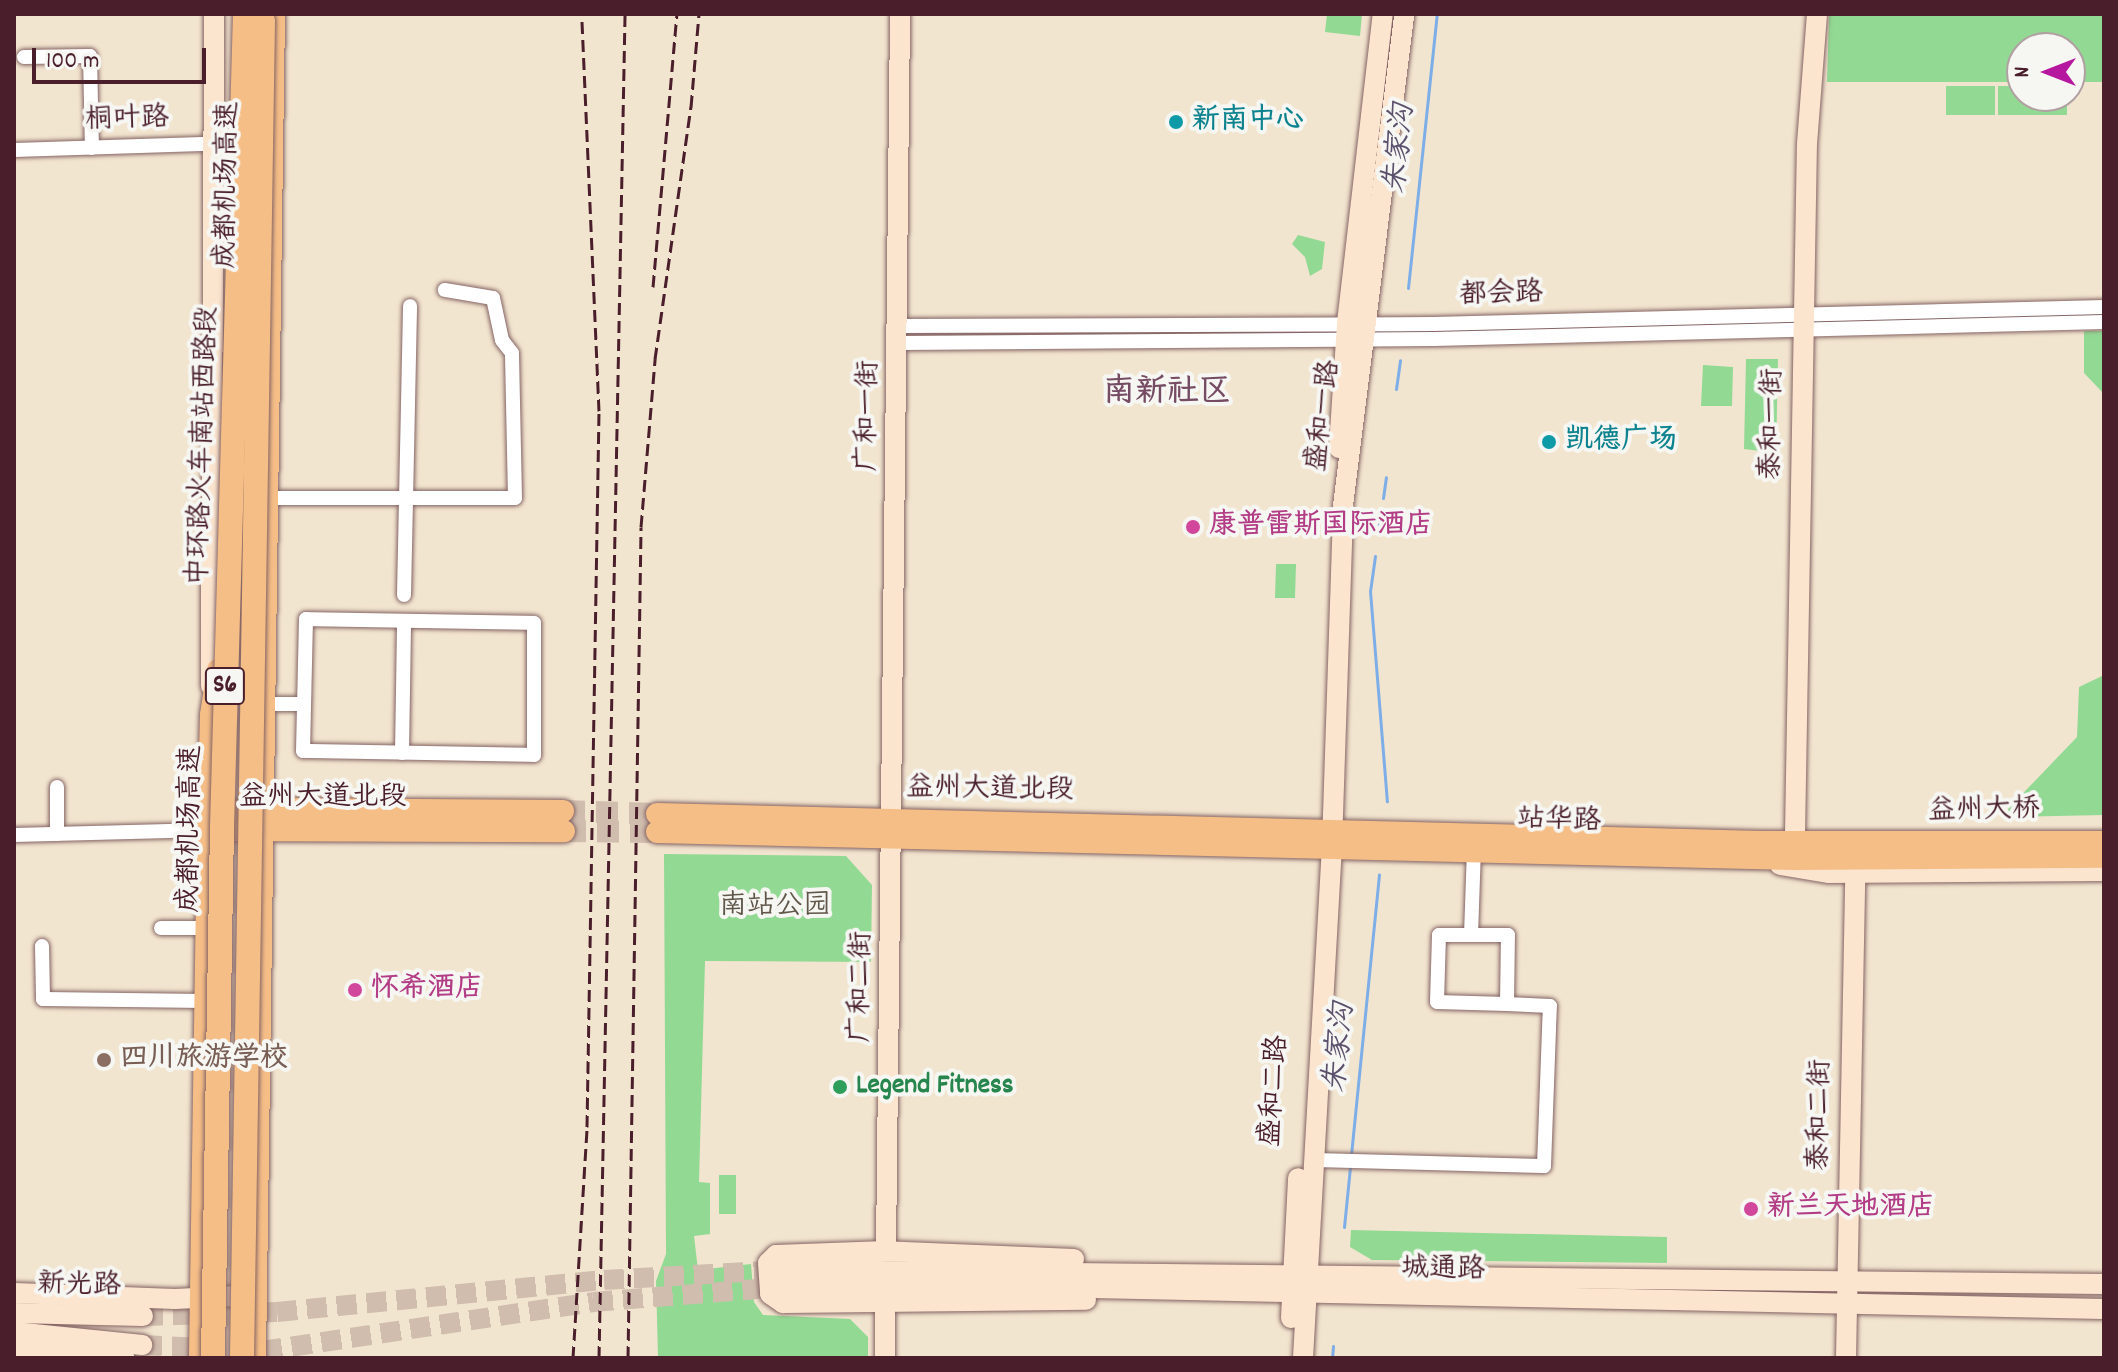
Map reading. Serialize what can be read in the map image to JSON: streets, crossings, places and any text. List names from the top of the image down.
{
  "streets": {
    "highway": ["成都机场高速", "S6"],
    "main road": [
      "中环路火车南站西路段",
      "益州大道北段",
      "益州大桥",
      "站华路"
    ],
    "street": [
      "桐叶路",
      "都会路",
      "广和一街",
      "盛和一路",
      "泰和一街",
      "广和二街",
      "盛和二路",
      "泰和二街",
      "城通路",
      "新光路"
    ]
  },
  "crossings": [
    ["桐叶路", "中环路火车南站西路段"],
    ["成都机场高速", "中环路火车南站西路段"],
    ["都会路", "广和一街"],
    ["都会路", "盛和一路"],
    ["都会路", "泰和一街"],
    ["广和一街", "益州大道北段"],
    ["广和一街", "广和二街"],
    ["盛和一路", "益州大道北段"],
    ["盛和一路", "站华路"],
    ["盛和一路", "盛和二路"],
    ["中环路火车南站西路段", "益州大道北段"],
    ["益州大道北段", "站华路"],
    ["益州大道北段", "广和二街"],
    ["益州大道北段", "盛和二路"],
    ["益州大桥", "站华路"],
    ["益州大桥", "泰和二街"],
    ["站华路", "盛和二路"],
    ["站华路", "泰和二街"],
    ["盛和二路", "城通路"],
    ["泰和二街", "城通路"]
  ],
  "districts": ["南新社区"],
  "water": ["朱家沟"],
  "parks": ["南站公园"],
  "places": [
    "新南中心",
    "凯德广场",
    "康普雷斯国际酒店",
    "怀希酒店",
    "四川旅游学校",
    "Legend Fitness",
    "新兰天地酒店"
  ],
  "scale_bar": "100 m",
  "north": "left"
}
